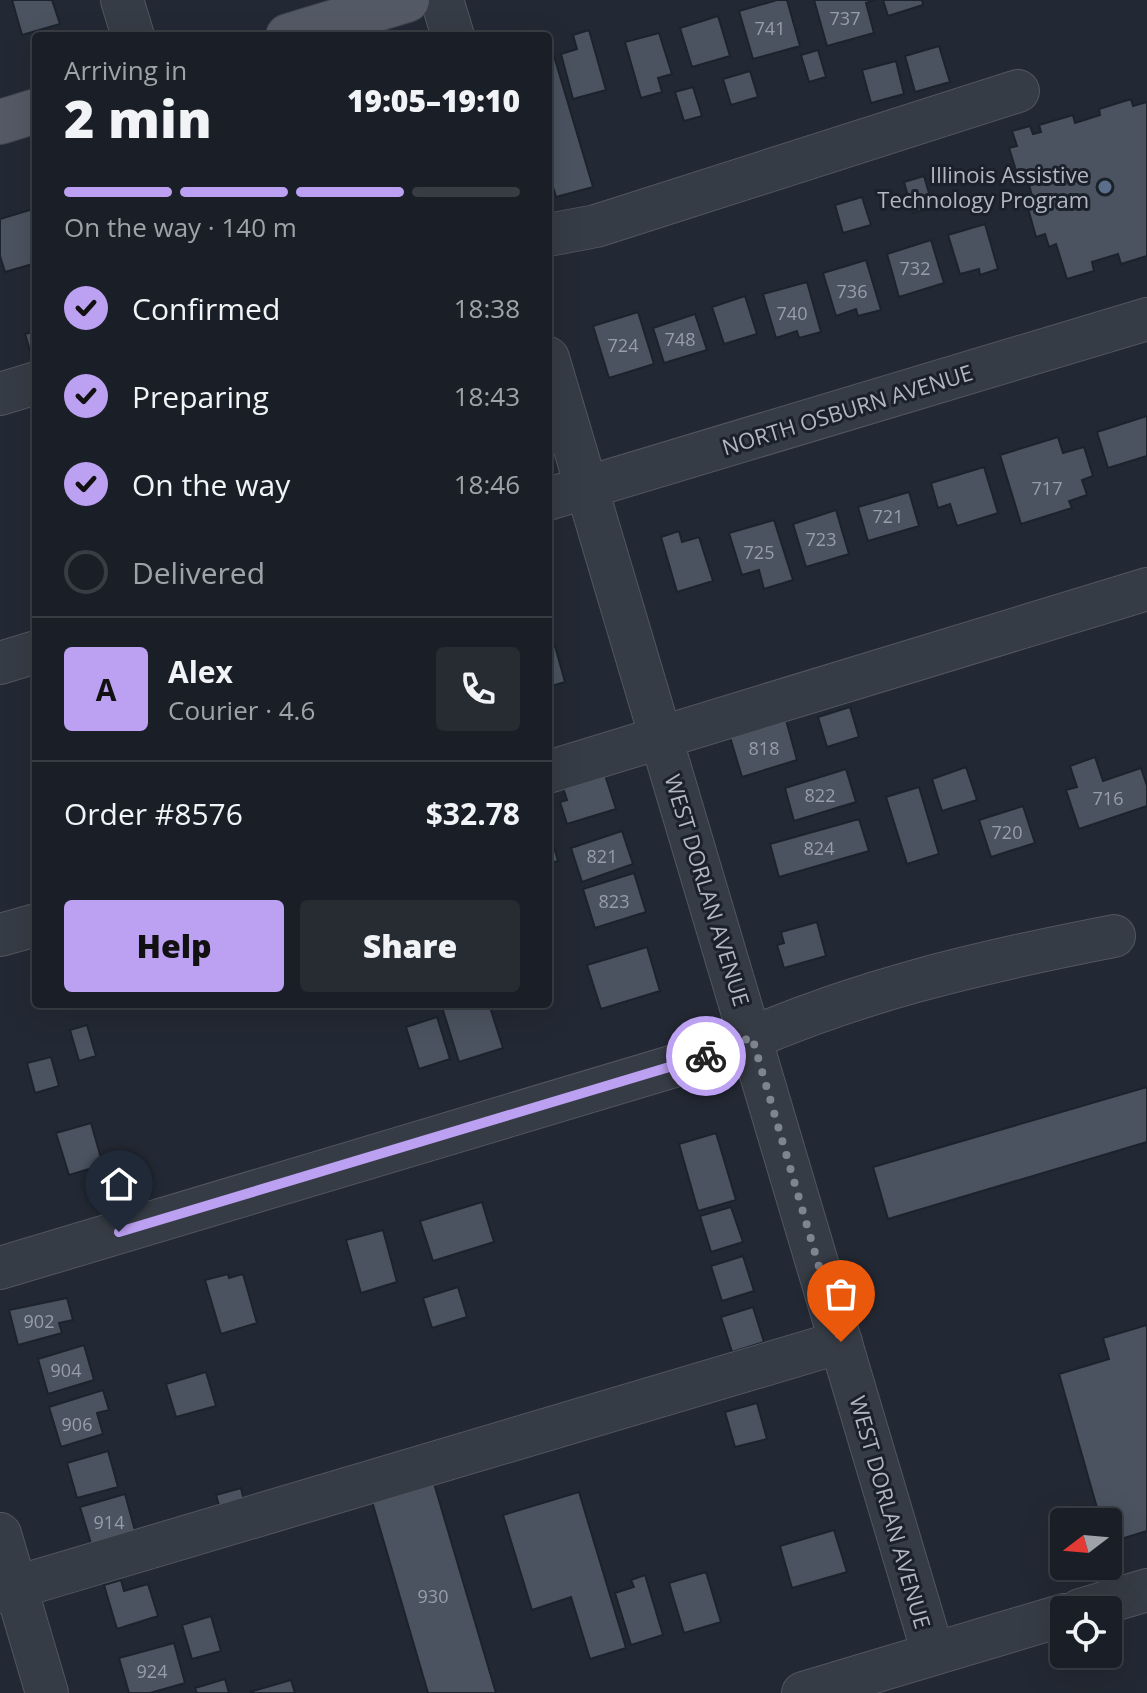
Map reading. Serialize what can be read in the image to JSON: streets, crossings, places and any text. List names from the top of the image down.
{
  "streets": {
    "street": ["NORTH OSBURN AVENUE", "WEST DORLAN AVENUE"]
  },
  "crossings": [
    ["NORTH OSBURN AVENUE", "WEST DORLAN AVENUE"]
  ],
  "places": ["Illinois Assistive Technology Program"],
  "house_numbers": [
    "737",
    "741",
    "732",
    "736",
    "740",
    "748",
    "724",
    "717",
    "721",
    "723",
    "725",
    "818",
    "822",
    "716",
    "720",
    "824",
    "821",
    "823",
    "902",
    "904",
    "906",
    "914",
    "930",
    "924"
  ],
  "north": "left",
  "page": {
    "heading": ["2 min", "Arriving in", "19:05–19:10"],
    "panel": [
      "Alex",
      "Courier · 4.6",
      "Order #8576",
      "$32.78"
    ],
    "bar": "On the way · 140 m",
    "list": [
      ["Confirmed", "18:38"],
      ["Preparing", "18:43"],
      ["On the way", "18:46"],
      "Delivered"
    ],
    "round": "A",
    "buttons": ["Help", "Share"]
  }
}
